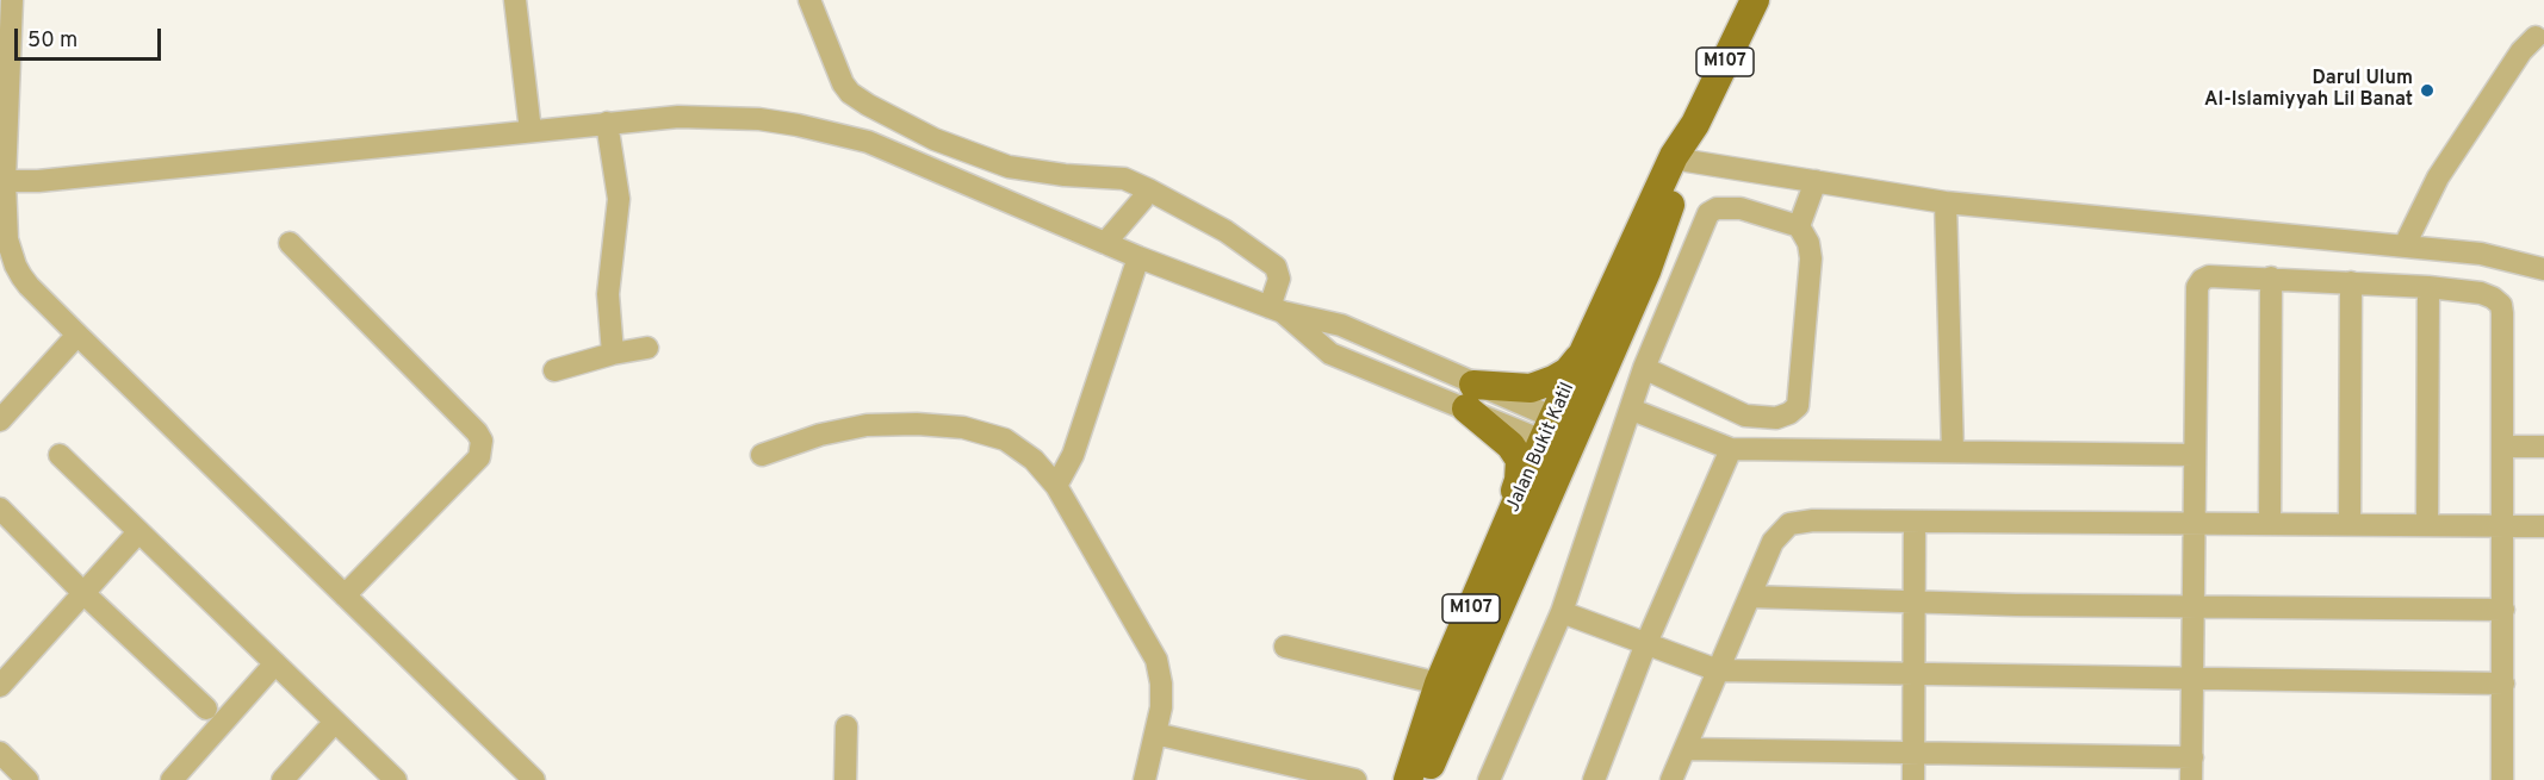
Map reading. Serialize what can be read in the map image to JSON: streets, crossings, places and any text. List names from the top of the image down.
{
  "streets": {
    "main road": ["M107", "Jalan Bukit Katil"]
  },
  "places": ["Darul Ulum Al-Islamiyyah Lil Banat"],
  "scale_bar": "50 m"
}
